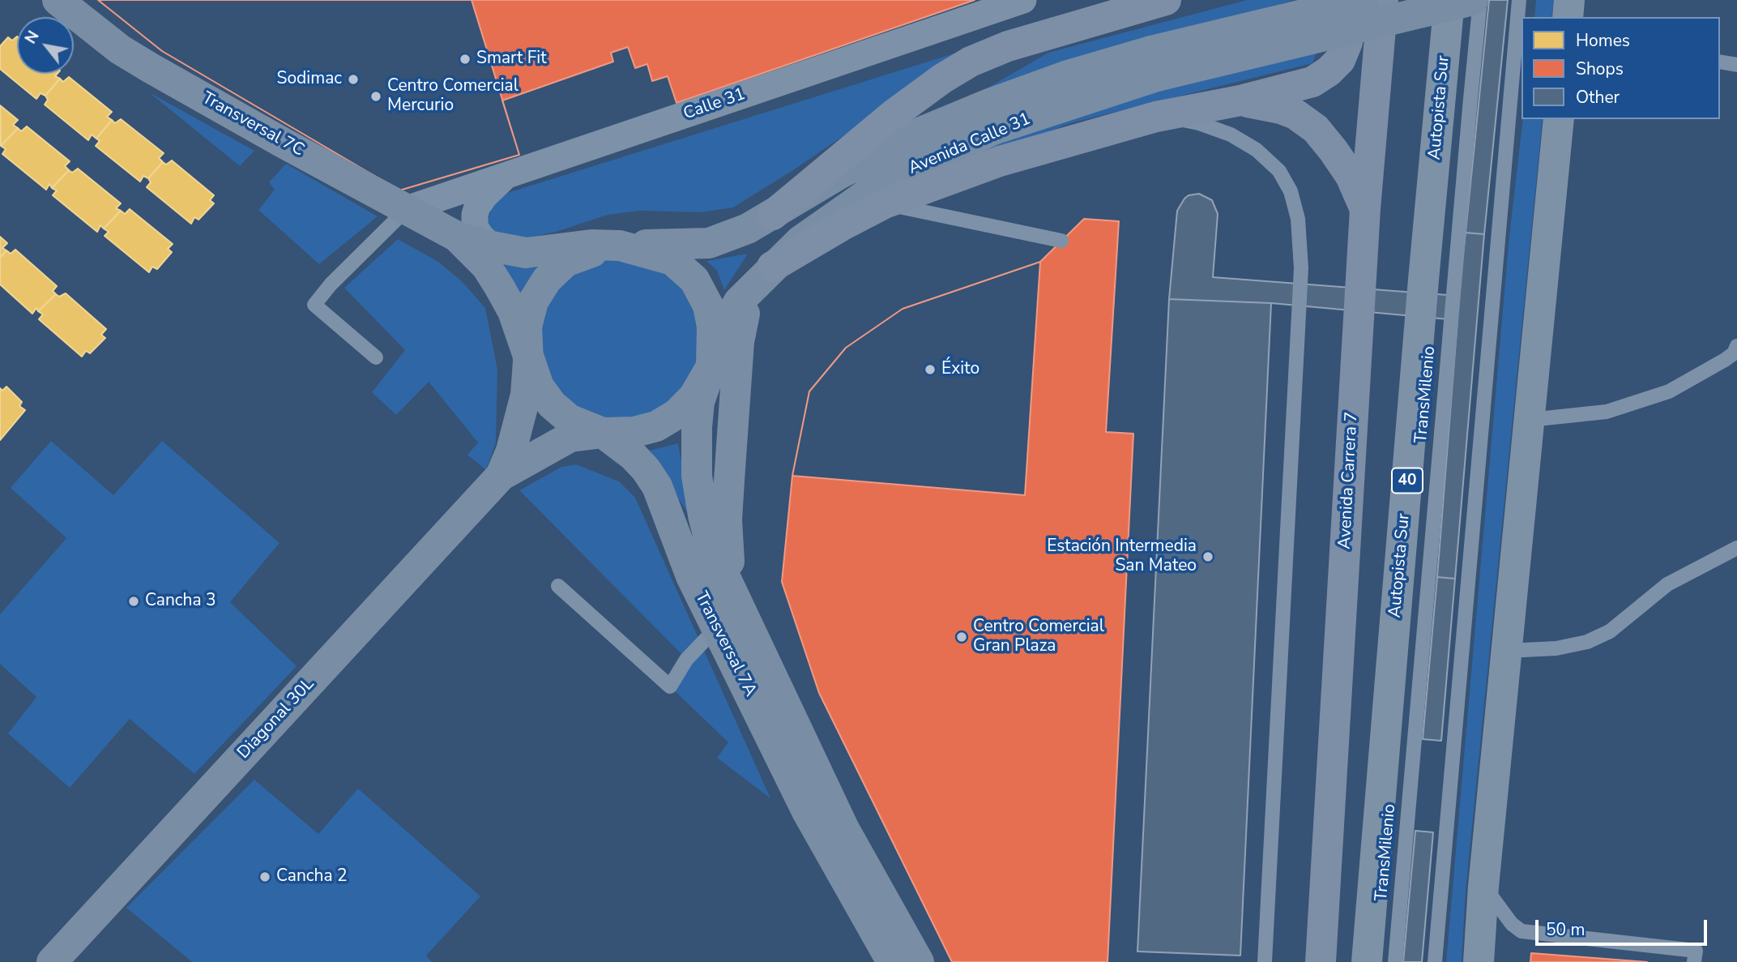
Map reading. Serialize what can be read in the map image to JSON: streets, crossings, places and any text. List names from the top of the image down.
{
  "streets": {
    "highway": ["Autopista Sur", "40"],
    "main road": [
      "Transversal 7C",
      "Avenida Calle 31",
      "Avenida Carrera 7",
      "Transversal 7A",
      "Diagonal 30L"
    ],
    "street": ["Calle 31"],
    "lane": ["TransMilenio"]
  },
  "crossings": [
    ["Calle 31", "Transversal 7C"],
    ["Transversal 7C", "Avenida Calle 31"],
    ["Transversal 7C", "Transversal 7A"],
    ["Avenida Calle 31", "Transversal 7A"],
    ["Avenida Calle 31", "Diagonal 30L"]
  ],
  "places": [
    "Smart Fit",
    "Sodimac",
    "Centro Comercial Mercurio",
    "Éxito",
    "Estación Intermedia San Mateo",
    "Cancha 3",
    "Centro Comercial Gran Plaza",
    "Cancha 2"
  ],
  "legend": ["Homes", "Shops", "Other"],
  "scale_bar": "50 m",
  "north": "top left"
}
